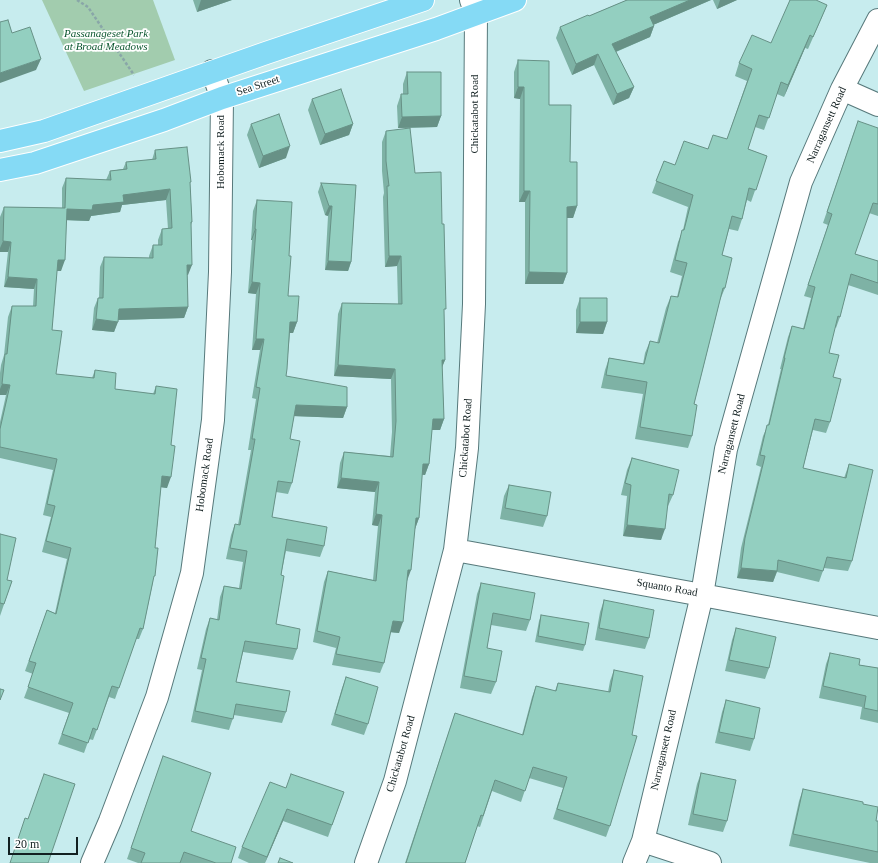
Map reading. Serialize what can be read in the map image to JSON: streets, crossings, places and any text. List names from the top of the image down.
{
  "streets": {
    "main road": ["Sea Street"],
    "street": [
      "Chickatabot Road",
      "Narragansett Road",
      "Hobomack Road",
      "Squanto Road"
    ]
  },
  "crossings": [
    ["Sea Street", "Chickatabot Road"],
    ["Sea Street", "Hobomack Road"],
    ["Chickatabot Road", "Squanto Road"],
    ["Narragansett Road", "Squanto Road"]
  ],
  "parks": ["Passanageset Park at Broad Meadows"],
  "scale_bar": "20 m"
}
